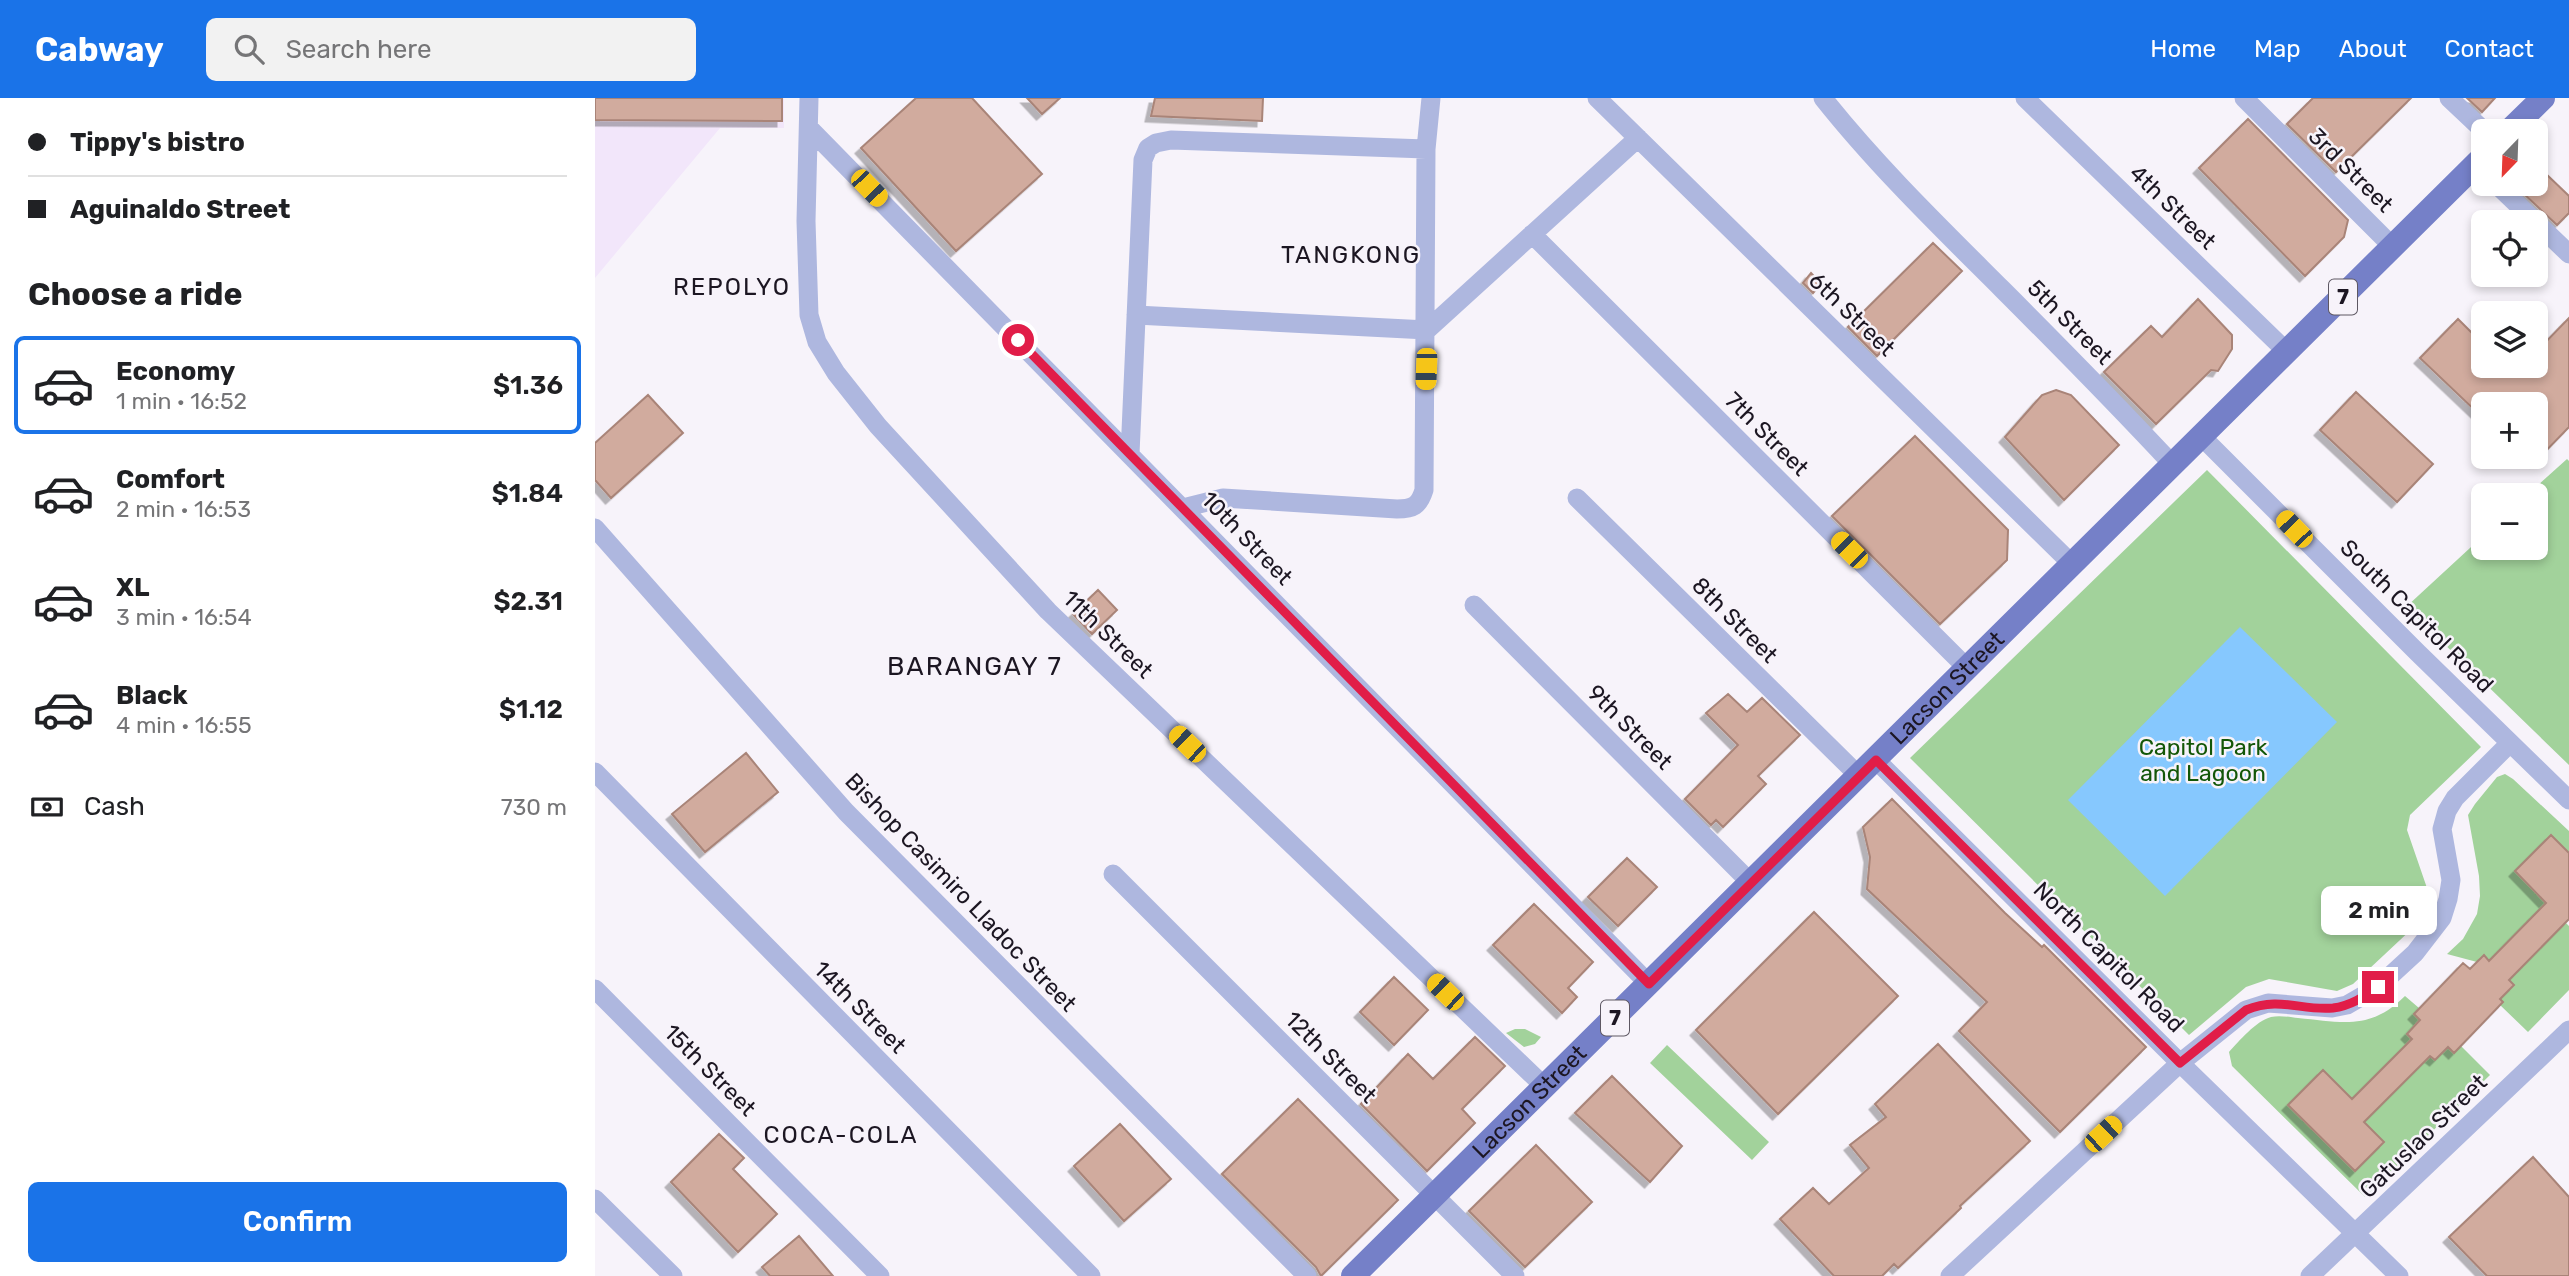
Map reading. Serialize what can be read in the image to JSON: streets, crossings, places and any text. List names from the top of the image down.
{
  "streets": {
    "main road": ["7", "Lacson Street"],
    "street": [
      "3rd Street",
      "4th Street",
      "6th Street",
      "5th Street",
      "7th Street",
      "10th Street",
      "South Capitol Road",
      "8th Street",
      "11th Street",
      "9th Street",
      "Bishop Casimiro Lladoc Street",
      "North Capitol Road",
      "14th Street",
      "12th Street",
      "15th Street",
      "Gatuslao Street"
    ]
  },
  "crossings": [
    ["3rd Street", "Lacson Street"],
    ["4th Street", "Lacson Street"],
    ["6th Street", "Lacson Street"],
    ["5th Street", "Lacson Street"],
    ["7th Street", "Lacson Street"],
    ["10th Street", "11th Street"],
    ["10th Street", "Lacson Street"],
    ["South Capitol Road", "Lacson Street"],
    ["8th Street", "Lacson Street"],
    ["8th Street", "North Capitol Road"],
    ["11th Street", "Lacson Street"],
    ["Lacson Street", "9th Street"],
    ["Lacson Street", "North Capitol Road"],
    ["Lacson Street", "12th Street"],
    ["North Capitol Road", "Gatuslao Street"]
  ],
  "districts": [
    "TANGKONG",
    "REPOLYO",
    "BARANGAY 7",
    "COCA-COLA"
  ],
  "parks": ["Capitol Park and Lagoon"],
  "north": "bottom left",
  "page": {
    "header": "Cabway",
    "search": "Search here",
    "nav": [
      "Home",
      "Map",
      "About",
      "Contact"
    ],
    "banner": ["Tippy's bistro", "Aguinaldo Street"],
    "map_buttons": ["+", "−"],
    "heading": "Choose a ride",
    "list": [
      {
        "name": "Economy",
        "note": "1 min · 16:52",
        "value": "$1.36"
      },
      {
        "name": "Comfort",
        "note": "2 min · 16:53",
        "value": "$1.84"
      },
      {
        "name": "XL",
        "note": "3 min · 16:54",
        "value": "$2.31"
      },
      {
        "name": "Black",
        "note": "4 min · 16:55",
        "value": "$1.12"
      }
    ],
    "pay": ["Cash", "730 m"],
    "bubble": "2 min",
    "buttons": "Confirm"
  }
}
